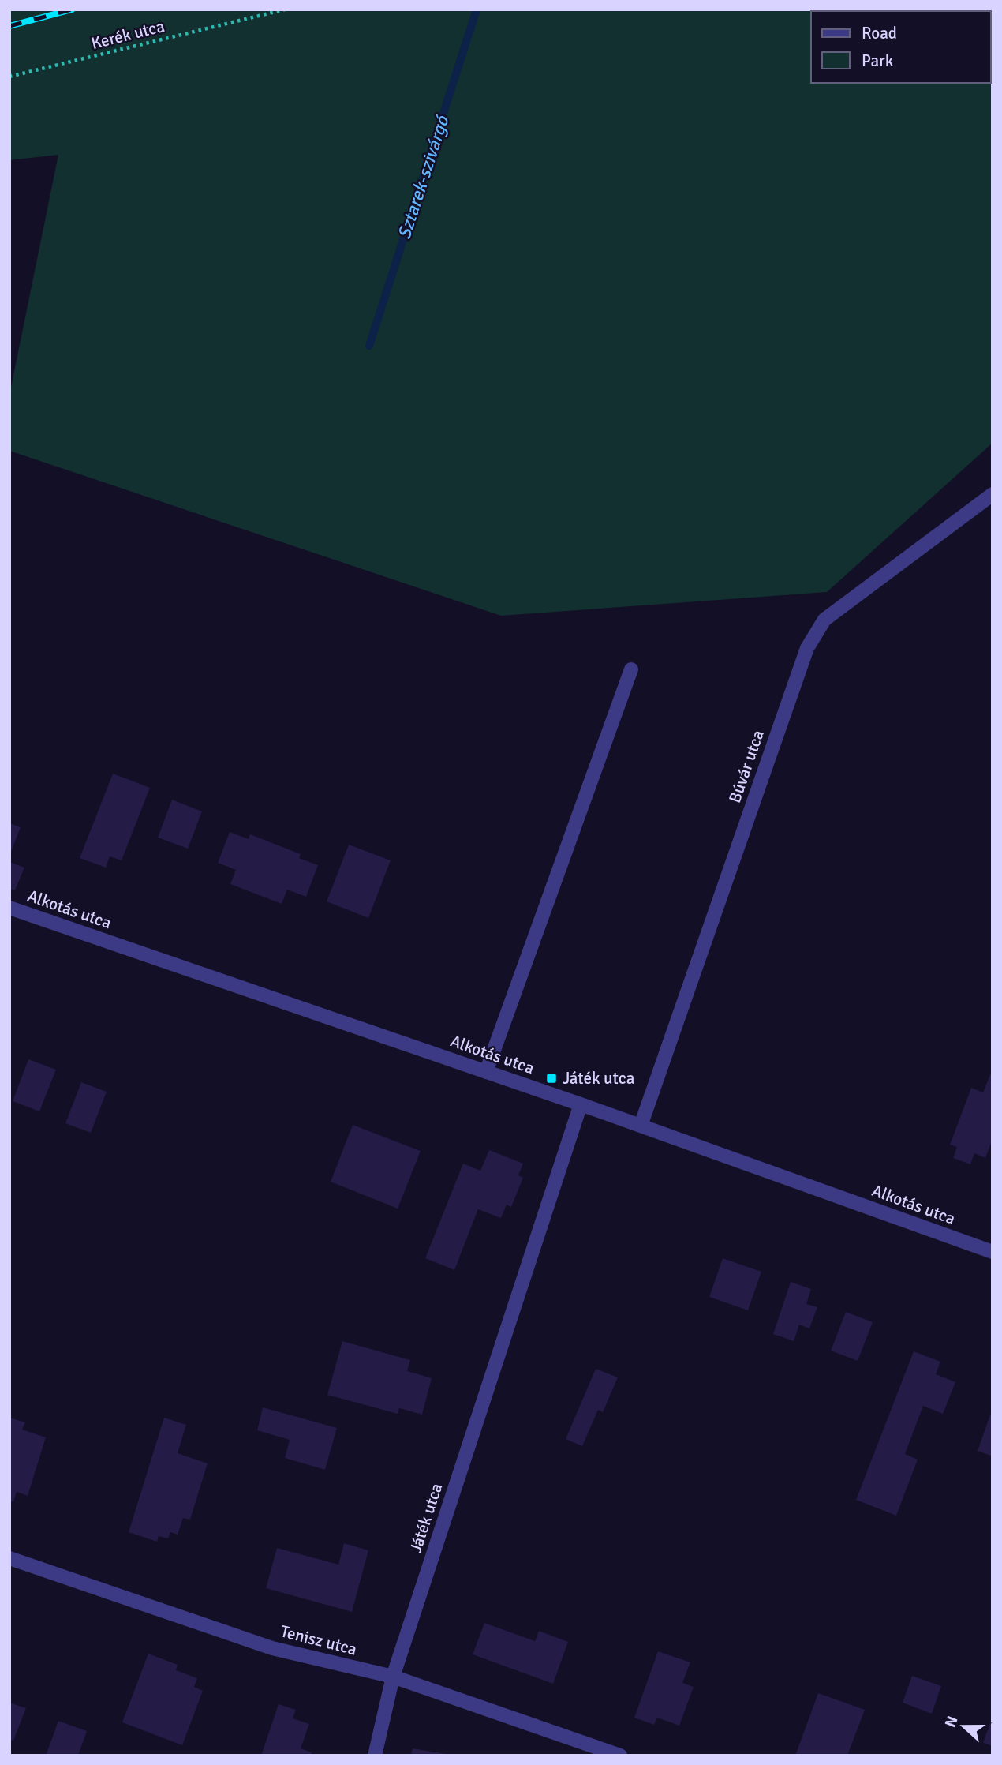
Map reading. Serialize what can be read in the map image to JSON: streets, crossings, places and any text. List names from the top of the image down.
{
  "streets": {
    "street": [
      "Búvár utca",
      "Alkotás utca",
      "Játék utca",
      "Tenisz utca"
    ],
    "path": ["Kerék utca"]
  },
  "crossings": [
    ["Búvár utca", "Alkotás utca"],
    ["Alkotás utca", "Játék utca"],
    ["Játék utca", "Tenisz utca"]
  ],
  "water": ["Sztarek-szivárgó"],
  "places": {
    "transit": ["Játék utca"]
  },
  "legend": ["Road", "Park"],
  "north": "left"
}
